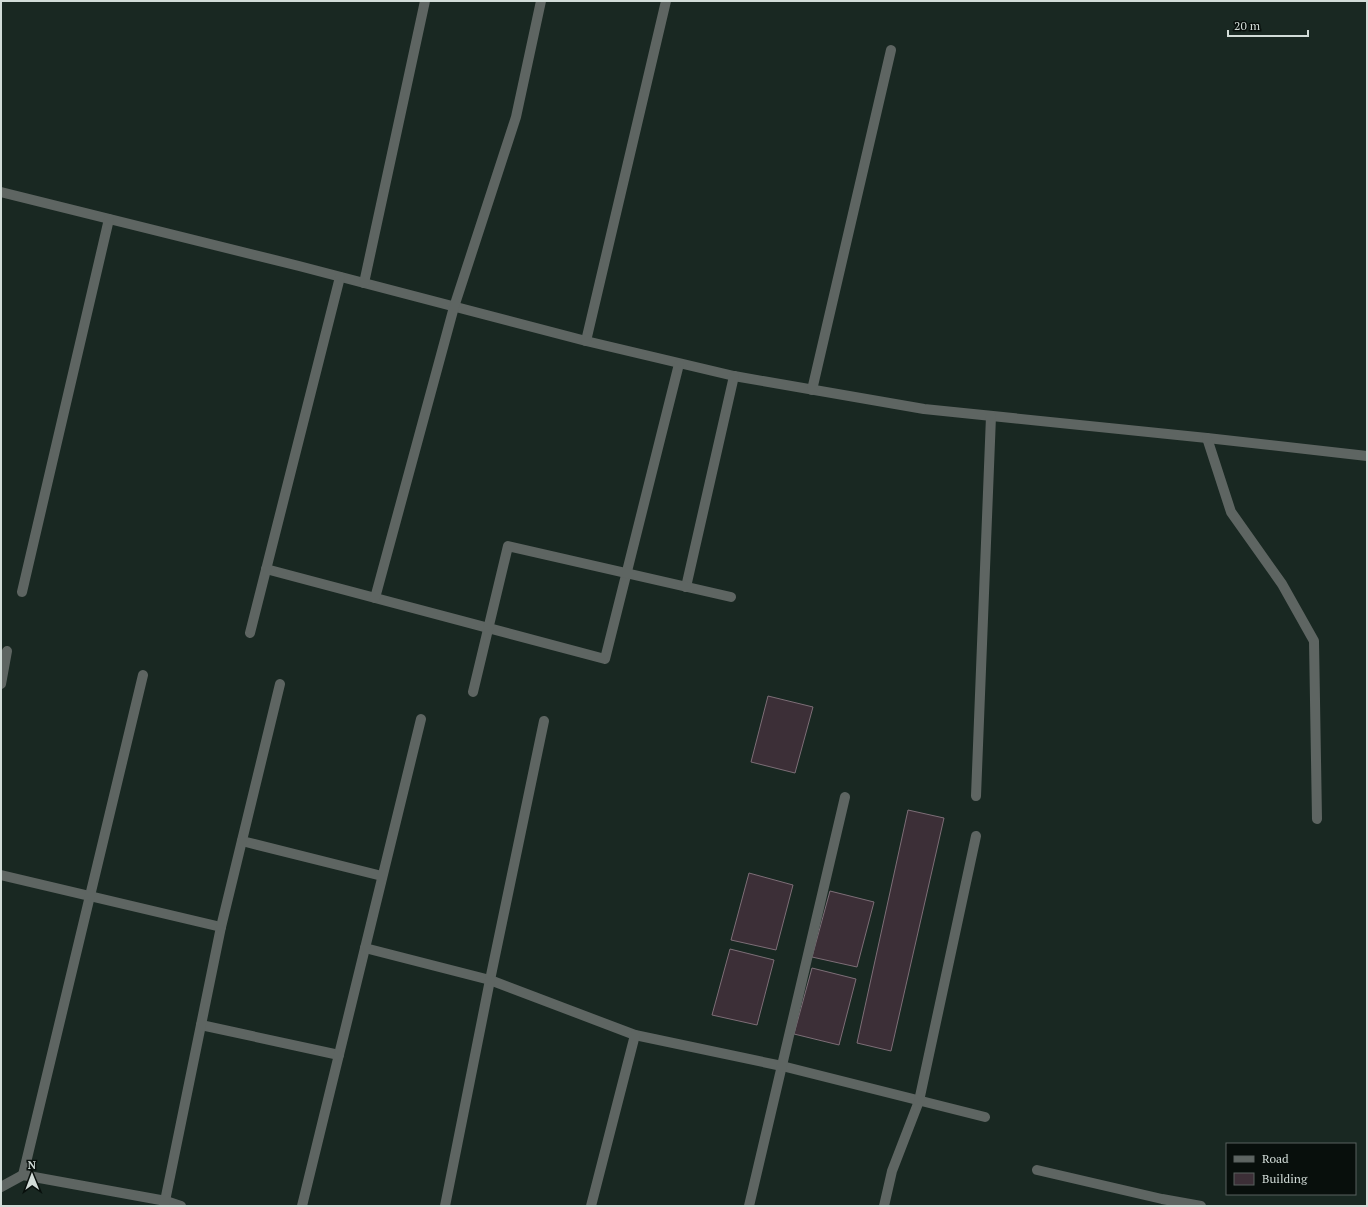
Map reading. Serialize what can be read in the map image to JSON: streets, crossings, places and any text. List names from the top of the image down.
{
  "legend": ["Road", "Building"],
  "scale_bar": "20 m",
  "north": "top"
}
